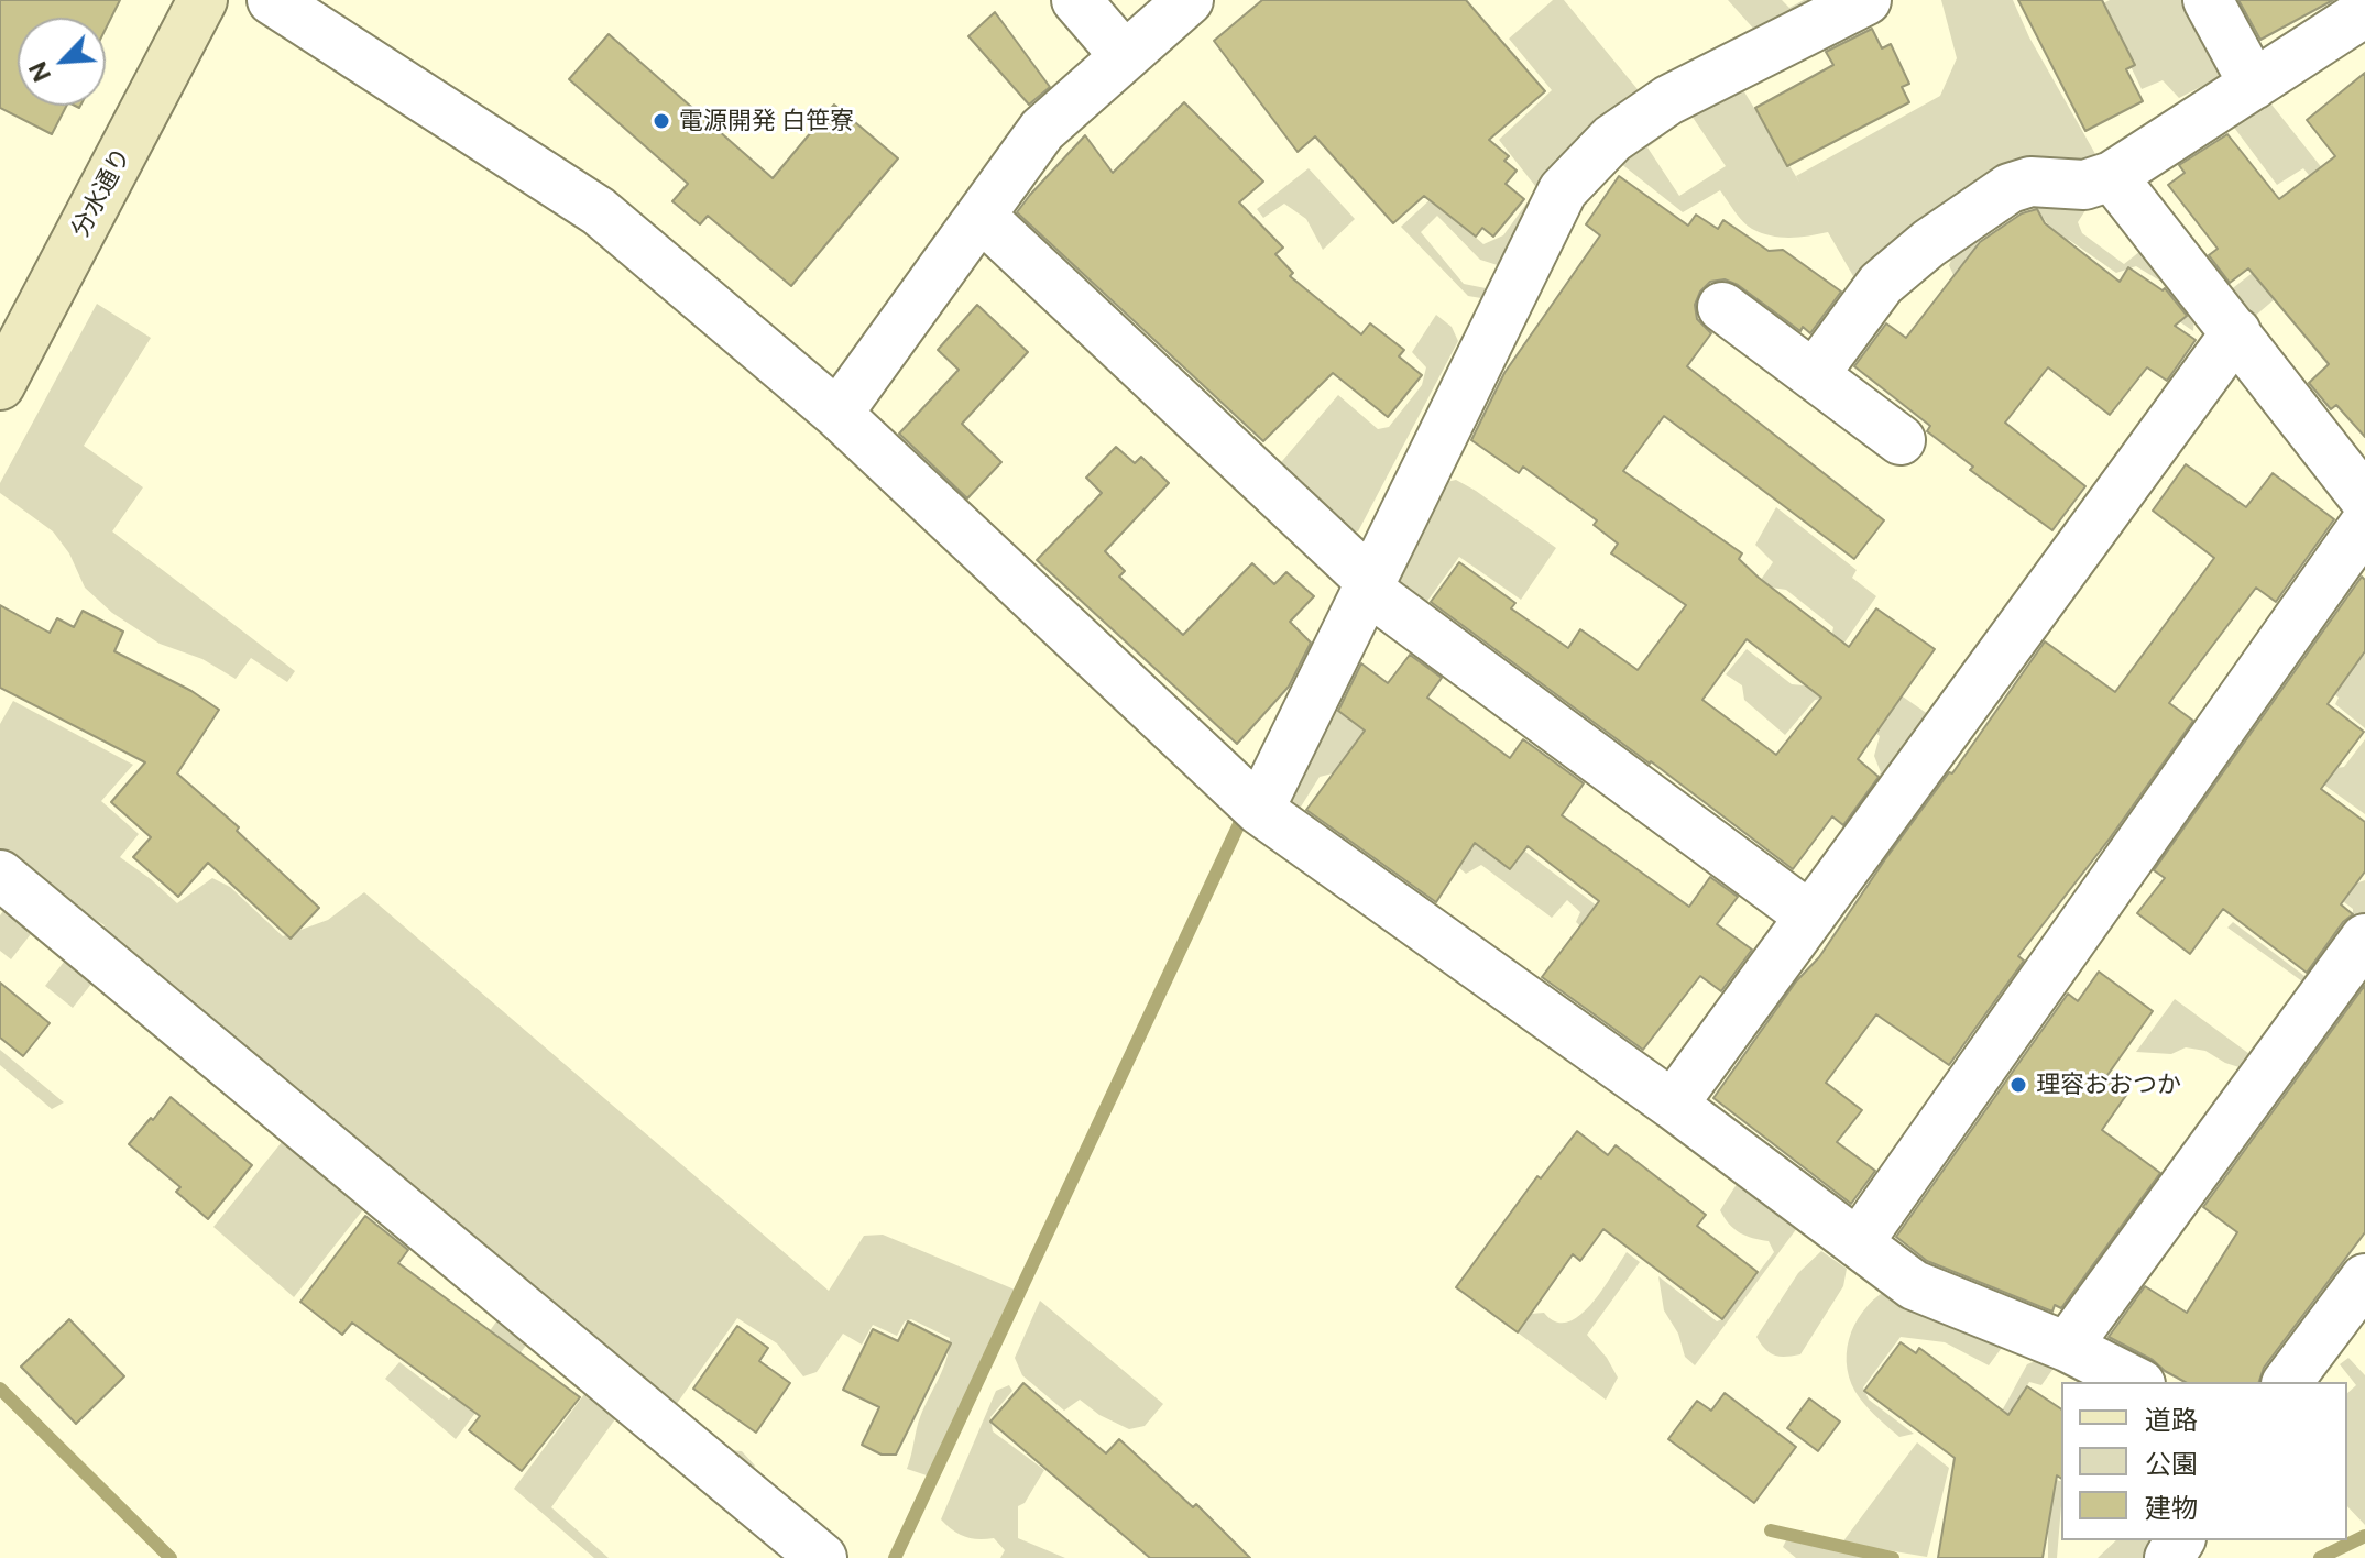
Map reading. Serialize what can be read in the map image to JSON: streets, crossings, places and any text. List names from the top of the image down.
{
  "streets": {
    "street": ["分水通り"]
  },
  "places": ["電源開発 白笹寮", "理容おおつか"],
  "legend": ["道路", "公園", "建物"],
  "north": "bottom left"
}
